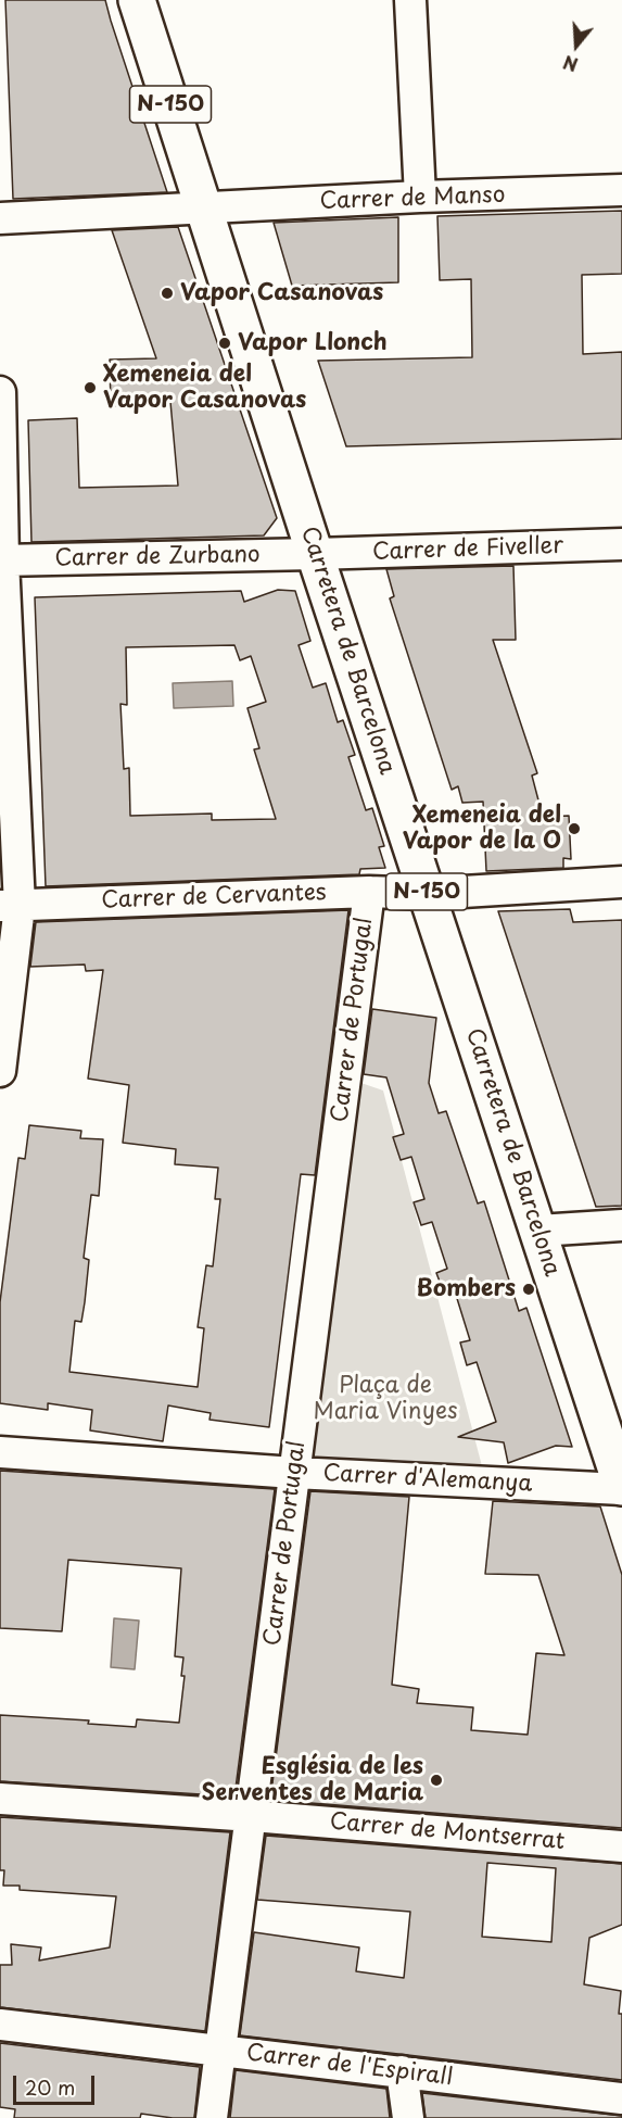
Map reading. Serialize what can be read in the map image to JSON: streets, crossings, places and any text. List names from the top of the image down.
{
  "streets": {
    "main road": ["N-150", "Carretera de Barcelona"],
    "street": [
      "Carrer de Manso",
      "Carrer de Fiveller",
      "Carrer de Zurbano",
      "Carrer de Cervantes",
      "Carrer de Portugal",
      "Carrer d'Alemanya",
      "Carrer de Montserrat",
      "Carrer de l'Espirall"
    ]
  },
  "crossings": [
    ["Carrer de Manso", "Carretera de Barcelona"],
    ["Carrer de Fiveller", "Carrer de Zurbano"],
    ["Carrer de Fiveller", "Carretera de Barcelona"],
    ["Carrer de Zurbano", "Carretera de Barcelona"],
    ["Carretera de Barcelona", "Carrer de Cervantes"],
    ["Carretera de Barcelona", "Carrer d'Alemanya"],
    ["Carrer de Cervantes", "Carrer de Portugal"],
    ["Carrer de Portugal", "Carrer d'Alemanya"],
    ["Carrer de Portugal", "Carrer de Montserrat"],
    ["Carrer de Portugal", "Carrer de l'Espirall"]
  ],
  "parks": ["Plaça de Maria Vinyes"],
  "places": [
    "Vapor Casanovas",
    "Vapor Llonch",
    "Xemeneia del Vapor Casanovas",
    "Xemeneia del Vapor de la O",
    "Bombers",
    "Església de les Serventes de Maria"
  ],
  "scale_bar": "20 m",
  "north": "bottom"
}
